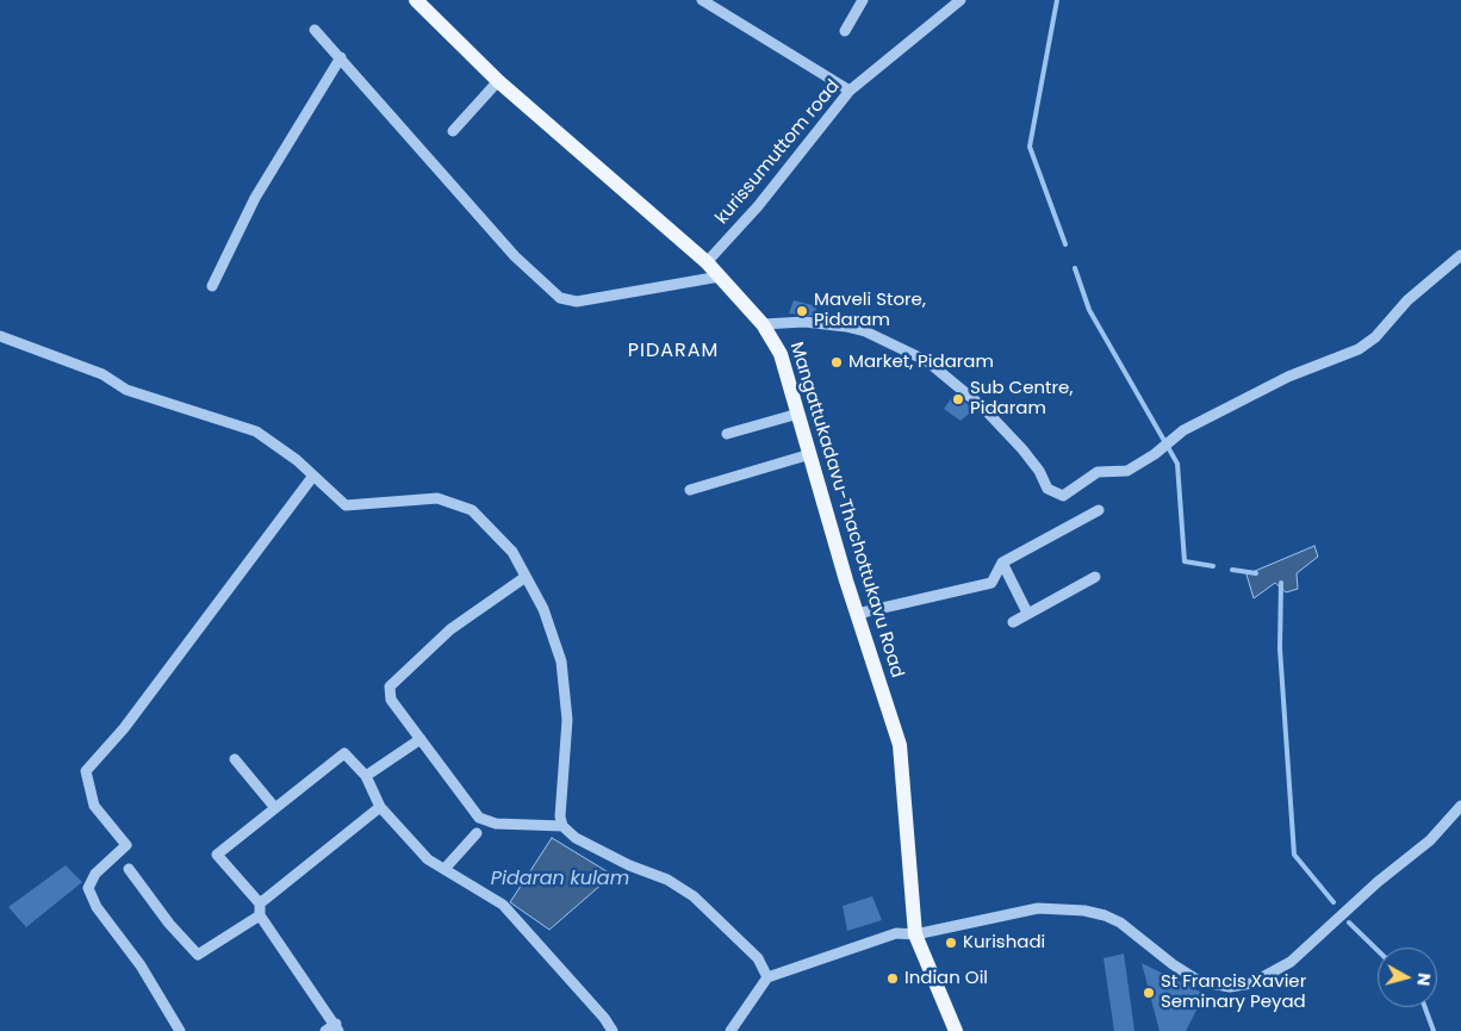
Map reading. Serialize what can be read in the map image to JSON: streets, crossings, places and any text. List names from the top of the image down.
{
  "streets": {
    "main road": ["Mangattukadavu-Thachottukavu Road"],
    "street": ["kurissumuttom road"]
  },
  "crossings": [
    ["kurissumuttom road", "Mangattukadavu-Thachottukavu Road"]
  ],
  "districts": ["PIDARAM"],
  "water": ["Pidaran kulam"],
  "places": [
    "Maveli Store, Pidaram",
    "Market, Pidaram",
    "Sub Centre, Pidaram",
    "Kurishadi",
    "Indian Oil",
    "St Francis Xavier Seminary Peyad"
  ],
  "north": "right"
}
